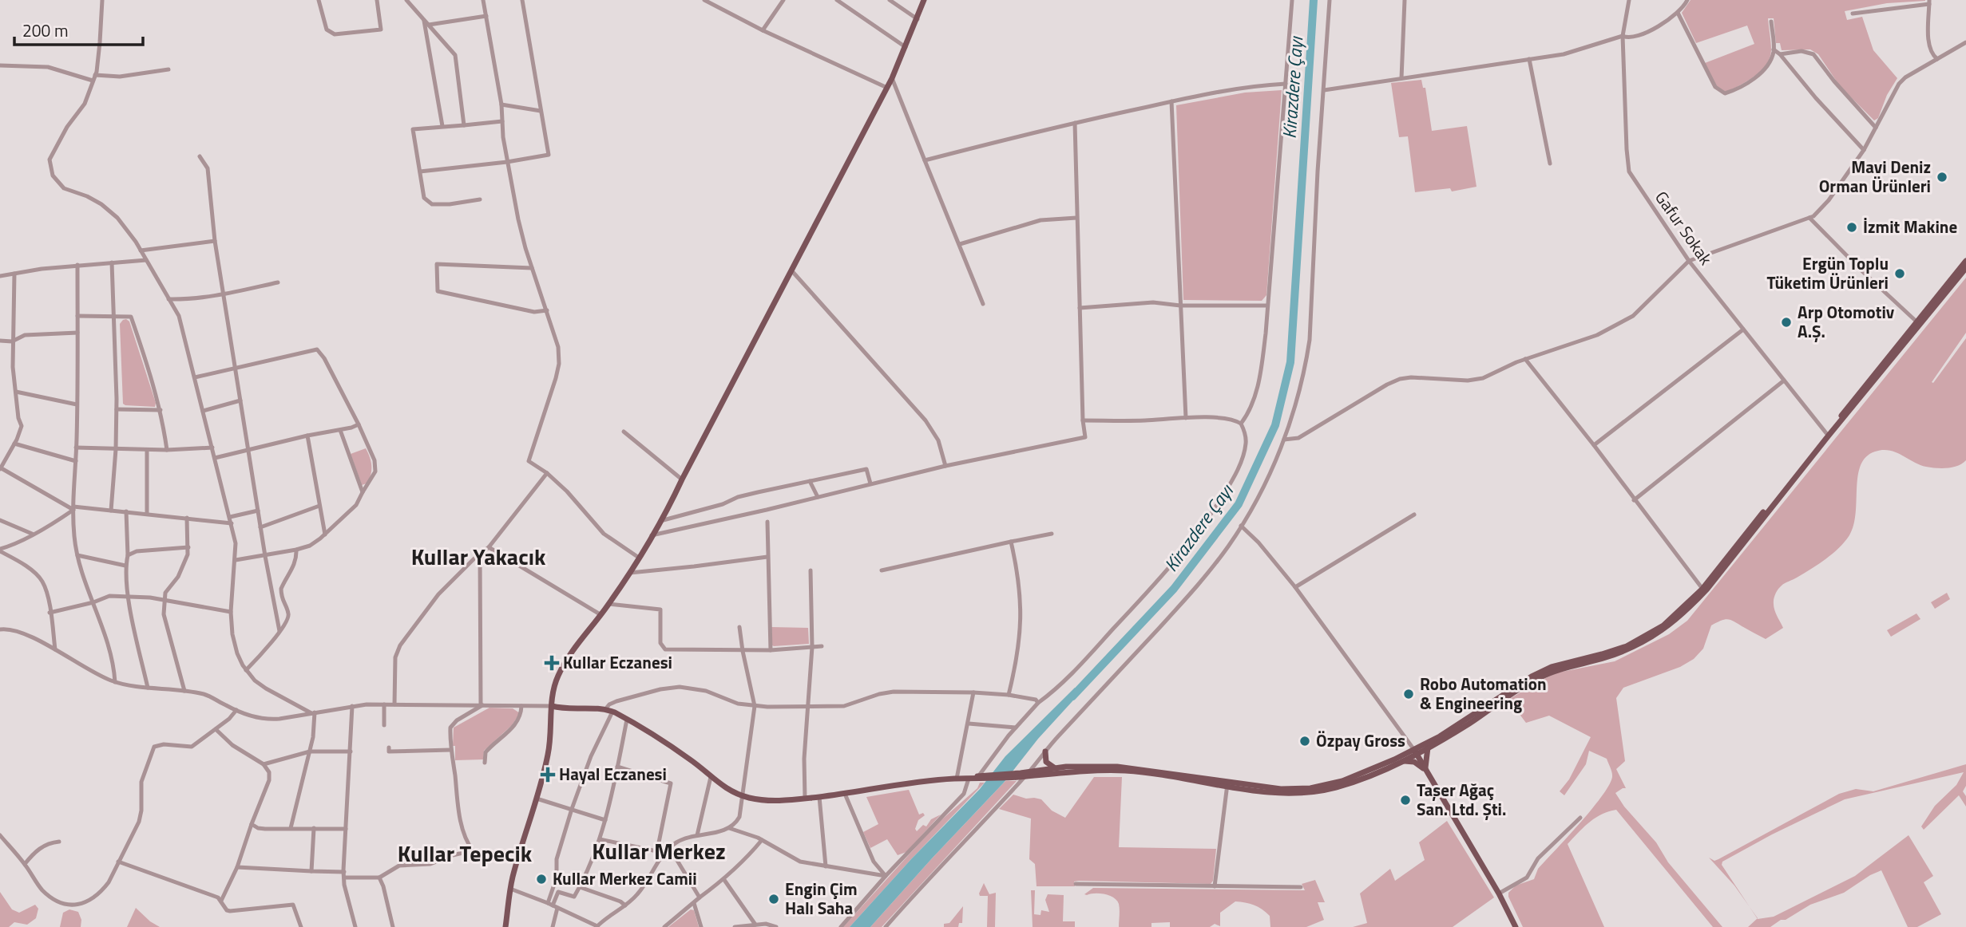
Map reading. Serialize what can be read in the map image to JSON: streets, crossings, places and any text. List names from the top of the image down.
{
  "streets": {
    "street": ["Gafur Sokak"]
  },
  "districts": ["Kullar Yakacık", "Kullar Merkez", "Kullar Tepecik"],
  "water": ["Kirazdere Çayı"],
  "places": {
    "other": [
      "Mavi Deniz Orman Ürünleri",
      "İzmit Makine",
      "Ergün Toplu Tüketim Ürünleri",
      "Arp Otomotiv A.Ş.",
      "Robo Automation & Engineering",
      "Özpay Gross",
      "Taşer Ağaç San. Ltd. Şti.",
      "Kullar Merkez Camii",
      "Engin Çim Halı Saha"
    ],
    "health": ["Kullar Eczanesi", "Hayal Eczanesi"]
  },
  "scale_bar": "200 m"
}
